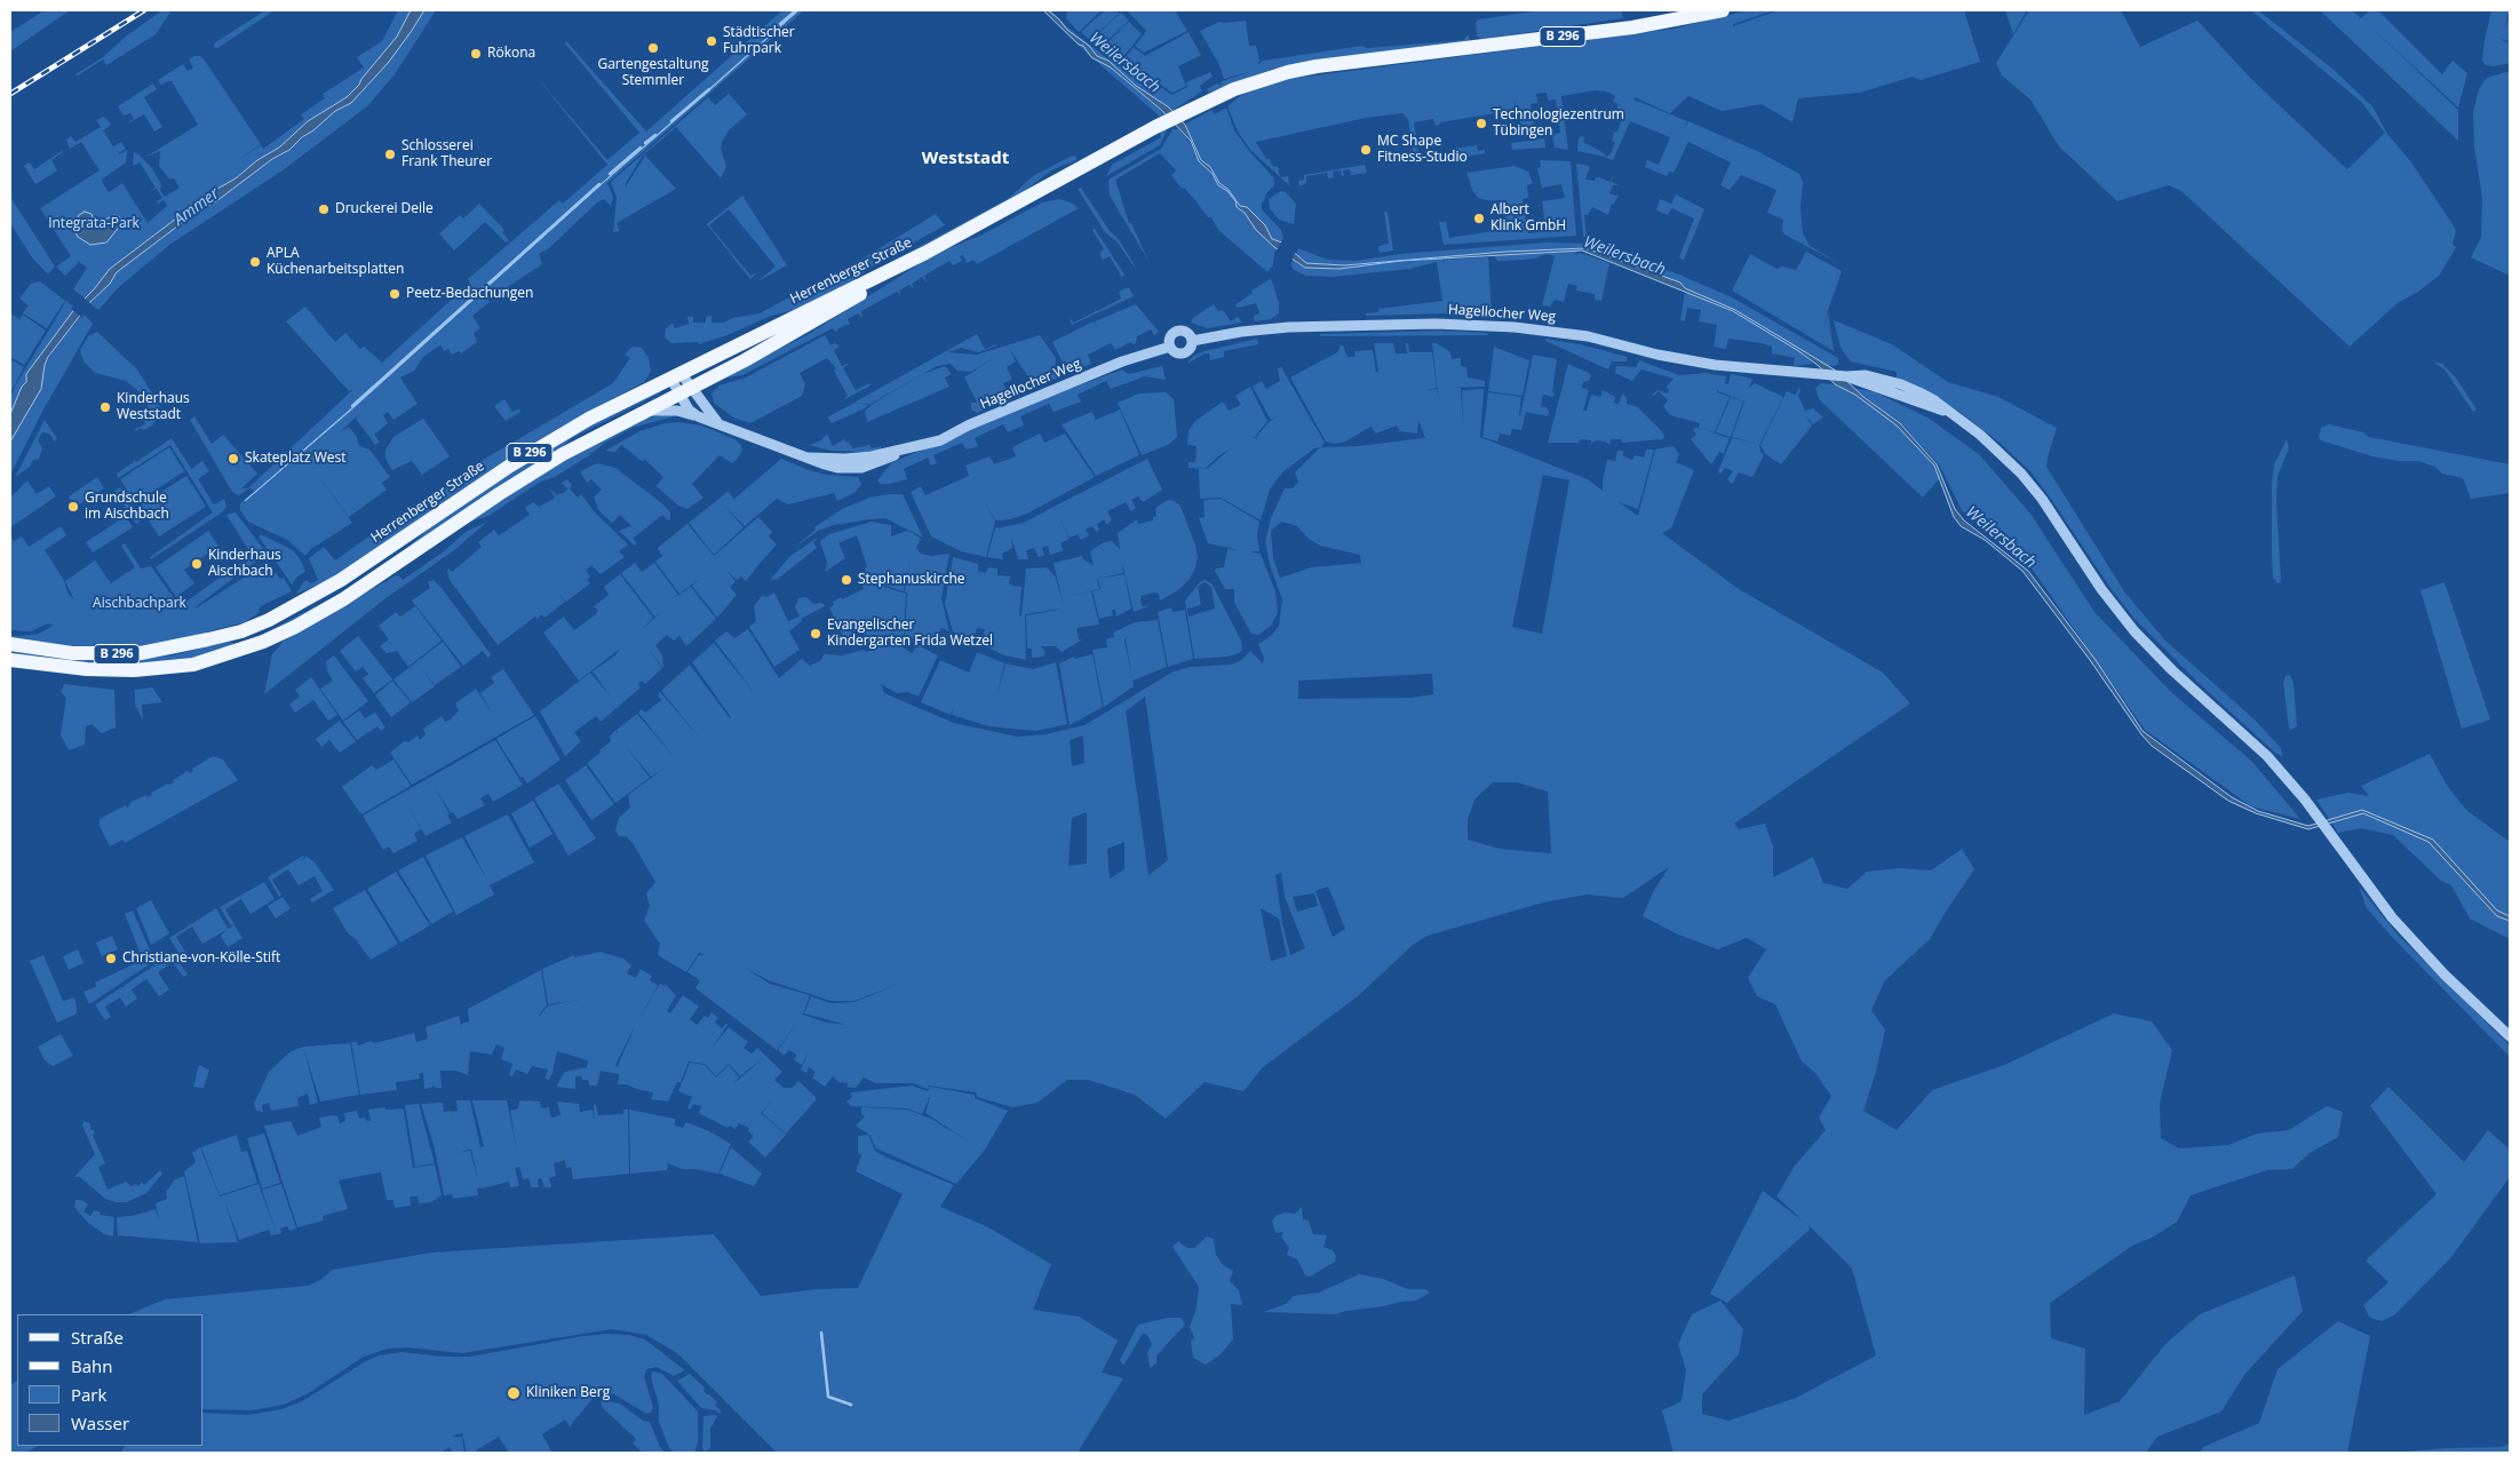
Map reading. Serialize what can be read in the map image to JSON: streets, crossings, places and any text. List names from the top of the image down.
{
  "streets": {
    "main road": ["B 296", "Herrenberger Straße"],
    "street": ["Hagellocher Weg"]
  },
  "crossings": [
    ["B 296", "Herrenberger Straße"],
    ["Herrenberger Straße", "Hagellocher Weg"]
  ],
  "districts": ["Weststadt"],
  "water": ["Weilersbach", "Ammer"],
  "parks": ["Integrata-Park", "Aischbachpark"],
  "places": [
    "Städtischer Fuhrpark",
    "Gartengestaltung Stemmler",
    "Rökona",
    "Technologiezentrum Tübingen",
    "MC Shape Fitness-Studio",
    "Schlosserei Frank Theurer",
    "Druckerei Deile",
    "Albert Klink GmbH",
    "APLA Küchenarbeitsplatten",
    "Peetz-Bedachungen",
    "Kinderhaus Weststadt",
    "Skateplatz West",
    "Grundschule im Aischbach",
    "Kinderhaus Aischbach",
    "Stephanuskirche",
    "Evangelischer Kindergarten Frida Wetzel",
    "Christiane-von-Kölle-Stift",
    "Kliniken Berg"
  ],
  "legend": [
    "Straße",
    "Bahn",
    "Park",
    "Wasser"
  ]
}
